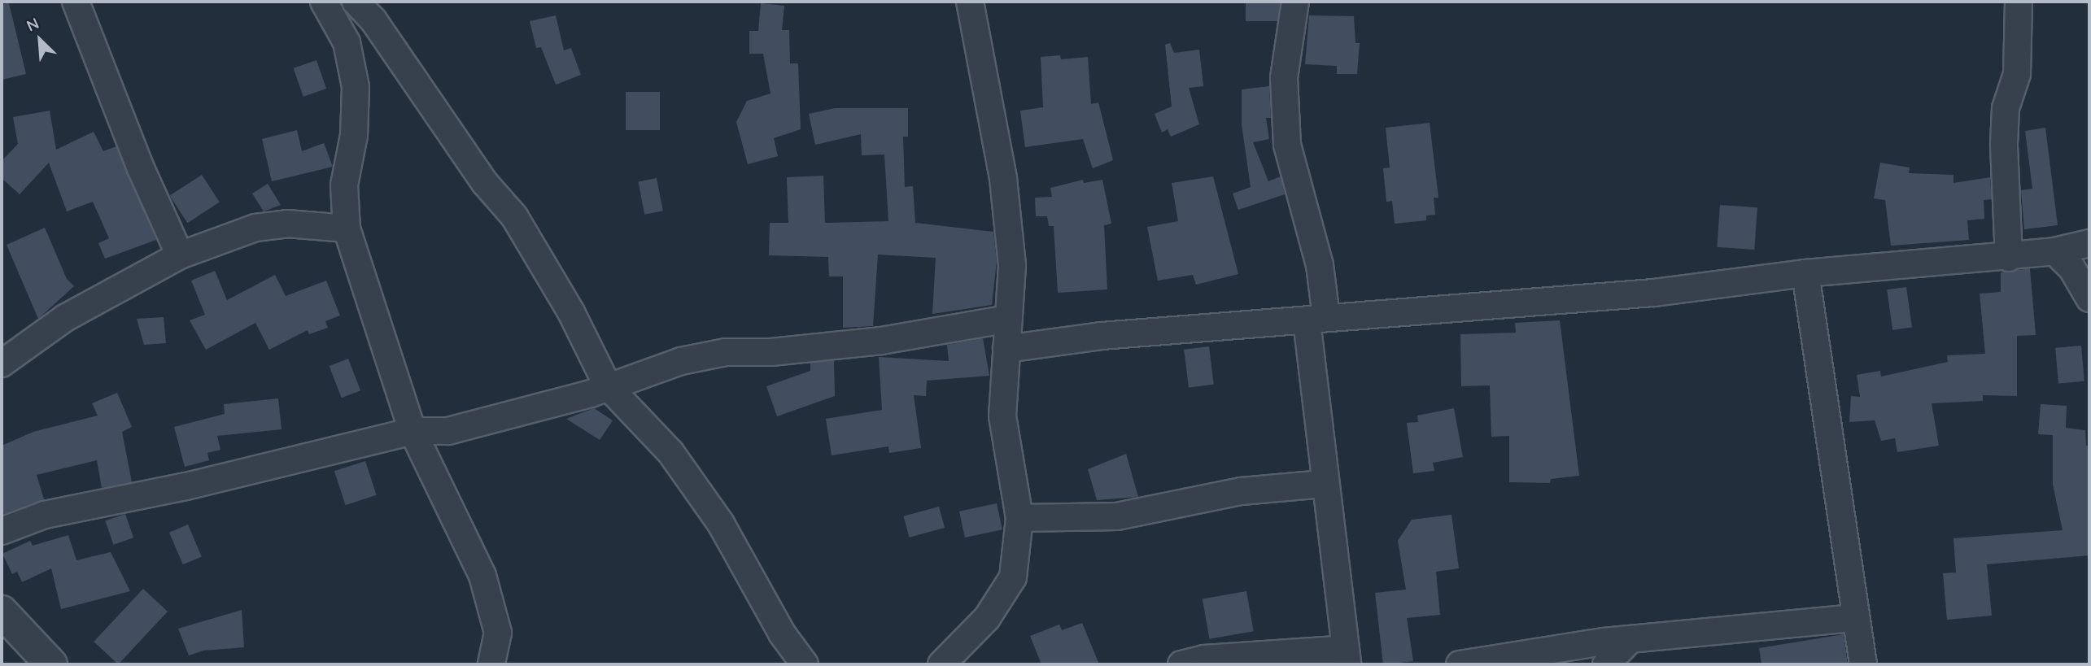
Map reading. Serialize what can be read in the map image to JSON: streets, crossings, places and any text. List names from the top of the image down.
{
  "north": "top left"
}
